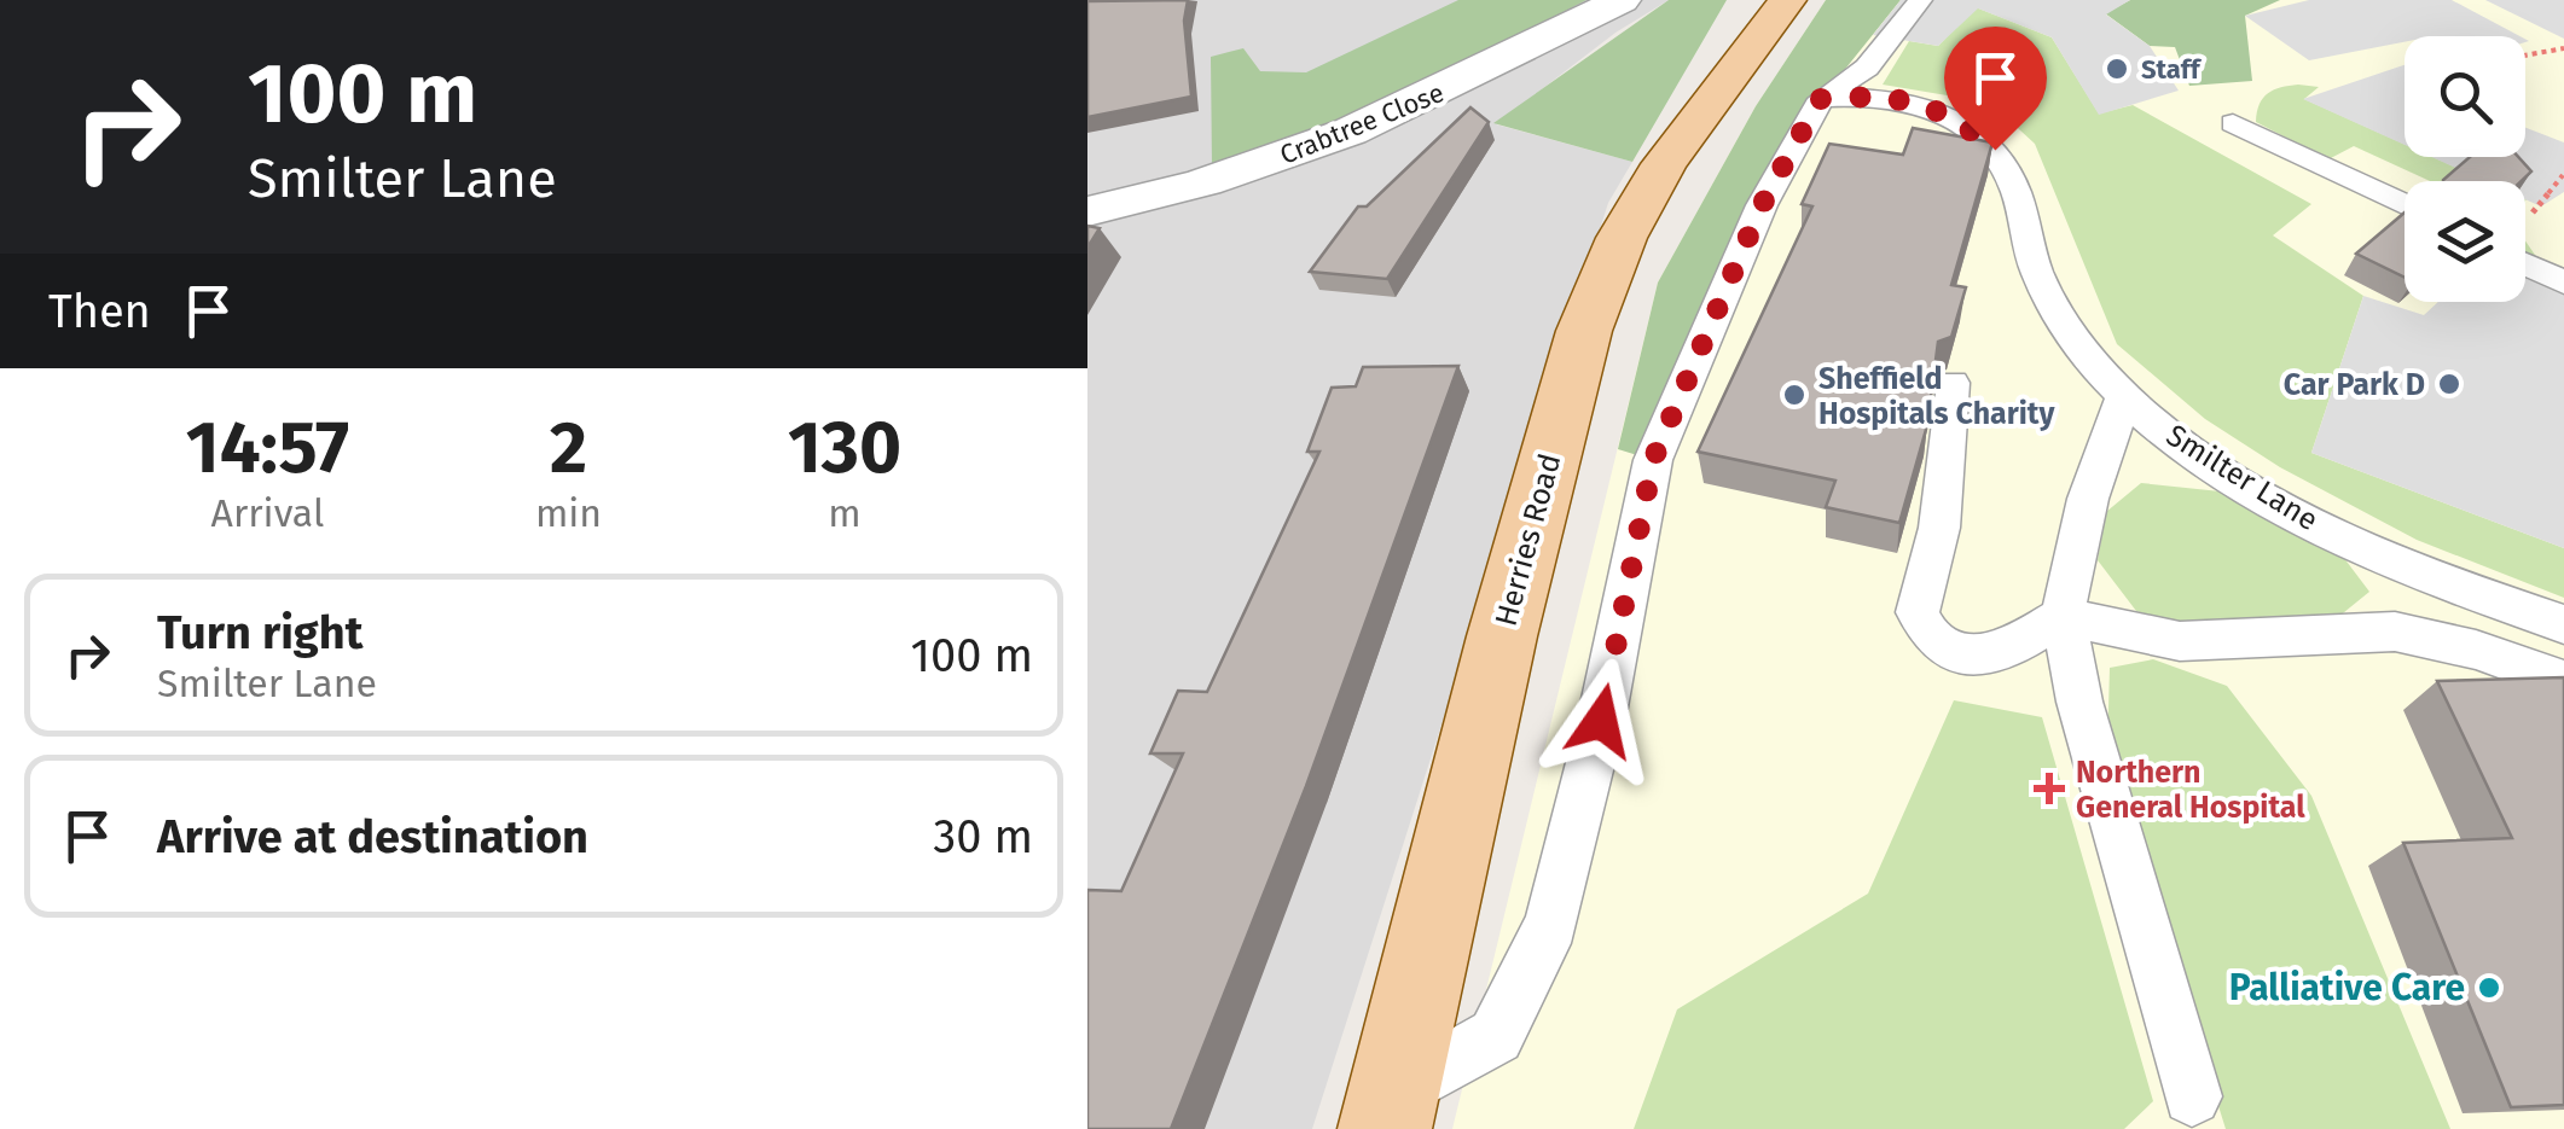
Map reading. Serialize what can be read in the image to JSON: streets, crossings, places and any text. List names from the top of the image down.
{
  "streets": {
    "main road": ["Herries Road"],
    "street": ["Crabtree Close"],
    "lane": ["Smilter Lane"]
  },
  "places": {
    "other": [
      "Staff",
      "Car Park D",
      "Sheffield Hospitals Charity",
      "Palliative Care"
    ],
    "health": ["Northern General Hospital"]
  },
  "page": {
    "turn": ["100 m", "Smilter Lane"],
    "then": "Then",
    "eta": [
      "14:57",
      "Arrival",
      "2",
      "min",
      "130",
      "m"
    ],
    "list": [
      {
        "name": "Turn right",
        "note": "Smilter Lane",
        "value": "100 m"
      },
      {
        "name": "Arrive at destination",
        "value": "30 m"
      }
    ]
  }
}
